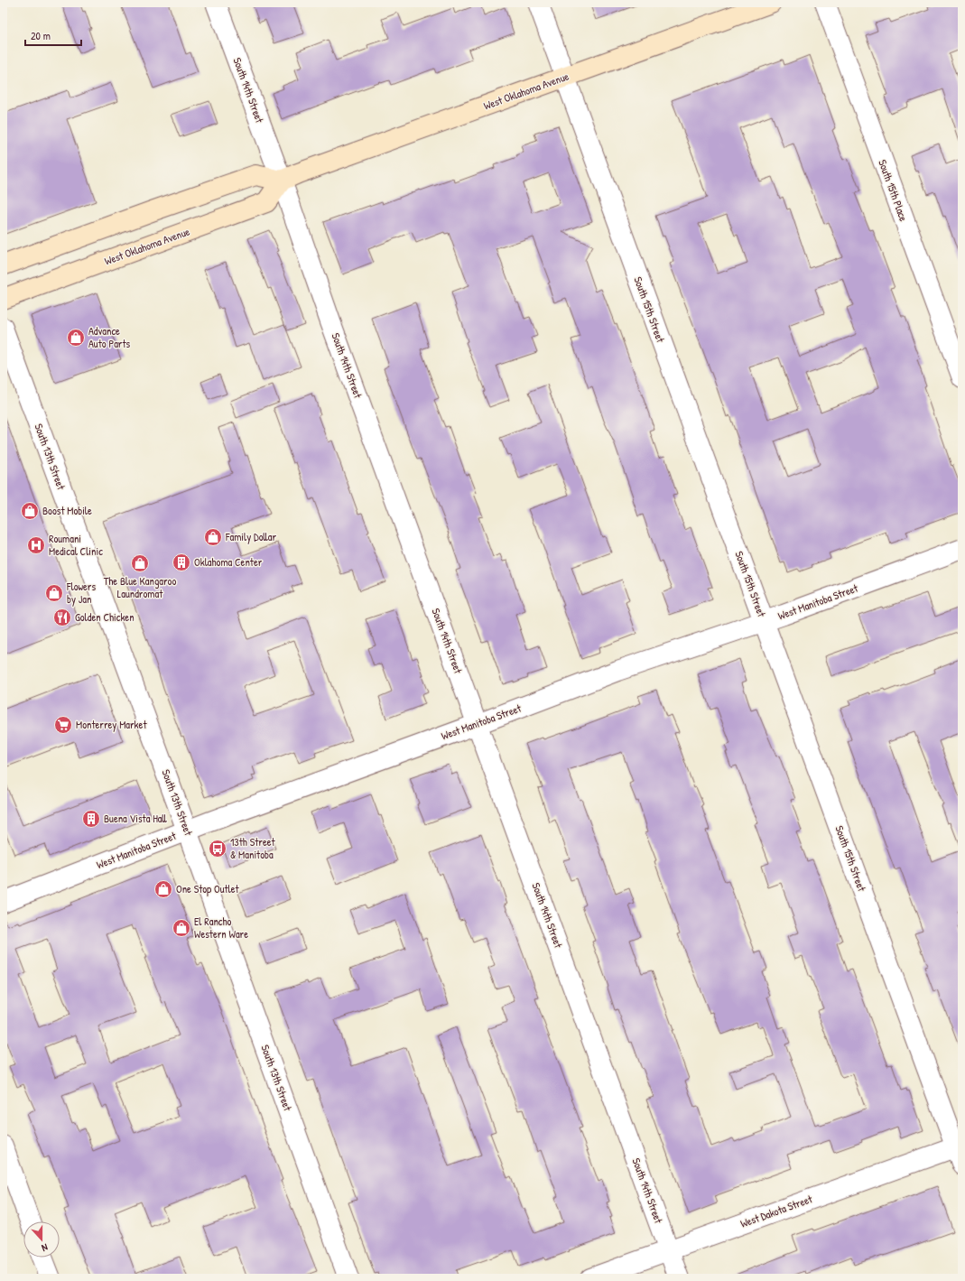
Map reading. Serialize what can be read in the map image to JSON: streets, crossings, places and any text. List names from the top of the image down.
{
  "streets": {
    "main road": ["West Oklahoma Avenue"],
    "street": [
      "South 14th Street",
      "South 15th Place",
      "South 15th Street",
      "South 13th Street",
      "West Manitoba Street",
      "West Dakota Street"
    ]
  },
  "crossings": [
    ["South 14th Street", "West Oklahoma Avenue"],
    ["South 14th Street", "West Manitoba Street"],
    ["South 14th Street", "West Dakota Street"],
    ["West Oklahoma Avenue", "South 15th Street"],
    ["South 15th Street", "West Manitoba Street"],
    ["South 15th Street", "West Dakota Street"],
    ["South 13th Street", "West Manitoba Street"]
  ],
  "places": {
    "shop": [
      "Advance Auto Parts",
      "Boost Mobile",
      "Family Dollar",
      "The Blue Kangaroo Laundromat",
      "Flowers by Jan",
      "One Stop Outlet",
      "El Rancho Western Ware"
    ],
    "hospital": ["Roumani Medical Clinic"],
    "building": ["Oklahoma Center", "Buena Vista Hall"],
    "restaurant": ["Golden Chicken"],
    "supermarket": ["Monterrey Market"],
    "bus stop": ["13th Street & Manitoba"]
  },
  "scale_bar": "20 m",
  "north": "bottom"
}
